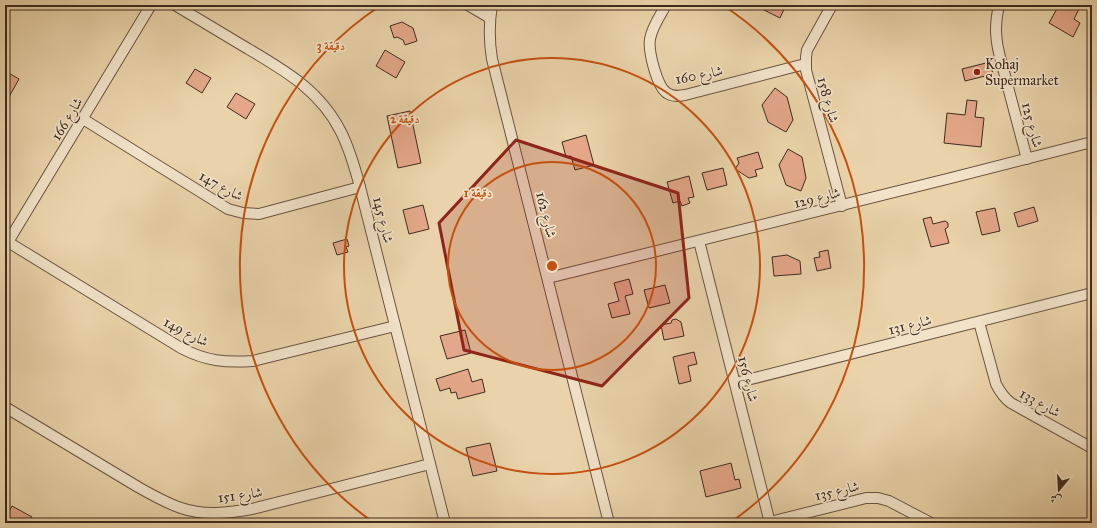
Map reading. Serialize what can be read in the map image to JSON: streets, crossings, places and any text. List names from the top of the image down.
{
  "streets": {
    "street": [
      "شارع 160",
      "شارع 158",
      "شارع 166",
      "شارع 125",
      "شارع 147",
      "شارع 129",
      "شارع 162",
      "شارع 145",
      "شارع 131",
      "شارع 149",
      "شارع 156",
      "شارع 133",
      "شارع 135",
      "شارع 151"
    ]
  },
  "crossings": [
    ["شارع 160", "شارع 158"],
    ["شارع 158", "شارع 129"],
    ["شارع 166", "شارع 147"],
    ["شارع 166", "شارع 149"],
    ["شارع 125", "شارع 129"],
    ["شارع 147", "شارع 145"],
    ["شارع 129", "شارع 162"],
    ["شارع 129", "شارع 156"],
    ["شارع 145", "شارع 149"],
    ["شارع 145", "شارع 151"],
    ["شارع 131", "شارع 156"],
    ["شارع 131", "شارع 133"],
    ["شارع 156", "شارع 135"]
  ],
  "places": ["Kohaj Supermarket"],
  "north": "bottom",
  "rings": ["3 دقيقة", "2 دقيقة", "1 دقيقة"]
}
